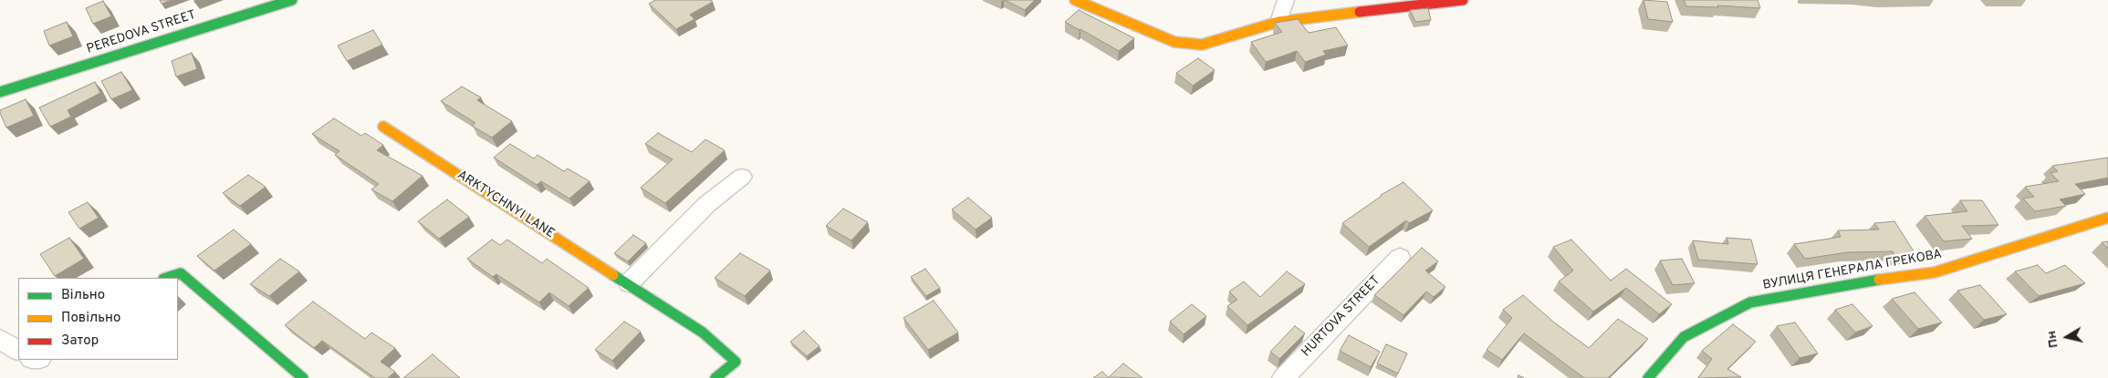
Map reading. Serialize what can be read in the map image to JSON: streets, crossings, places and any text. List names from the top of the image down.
{
  "streets": {
    "street": [
      "PEREDOVA STREET",
      "ARKTYCHNYI LANE",
      "ВУЛИЦЯ ГЕНЕРАЛА ГРЕКОВА",
      "HURTOVA STREET"
    ]
  },
  "legend": ["Вільно", "Повільно", "Затор"],
  "north": "left"
}
